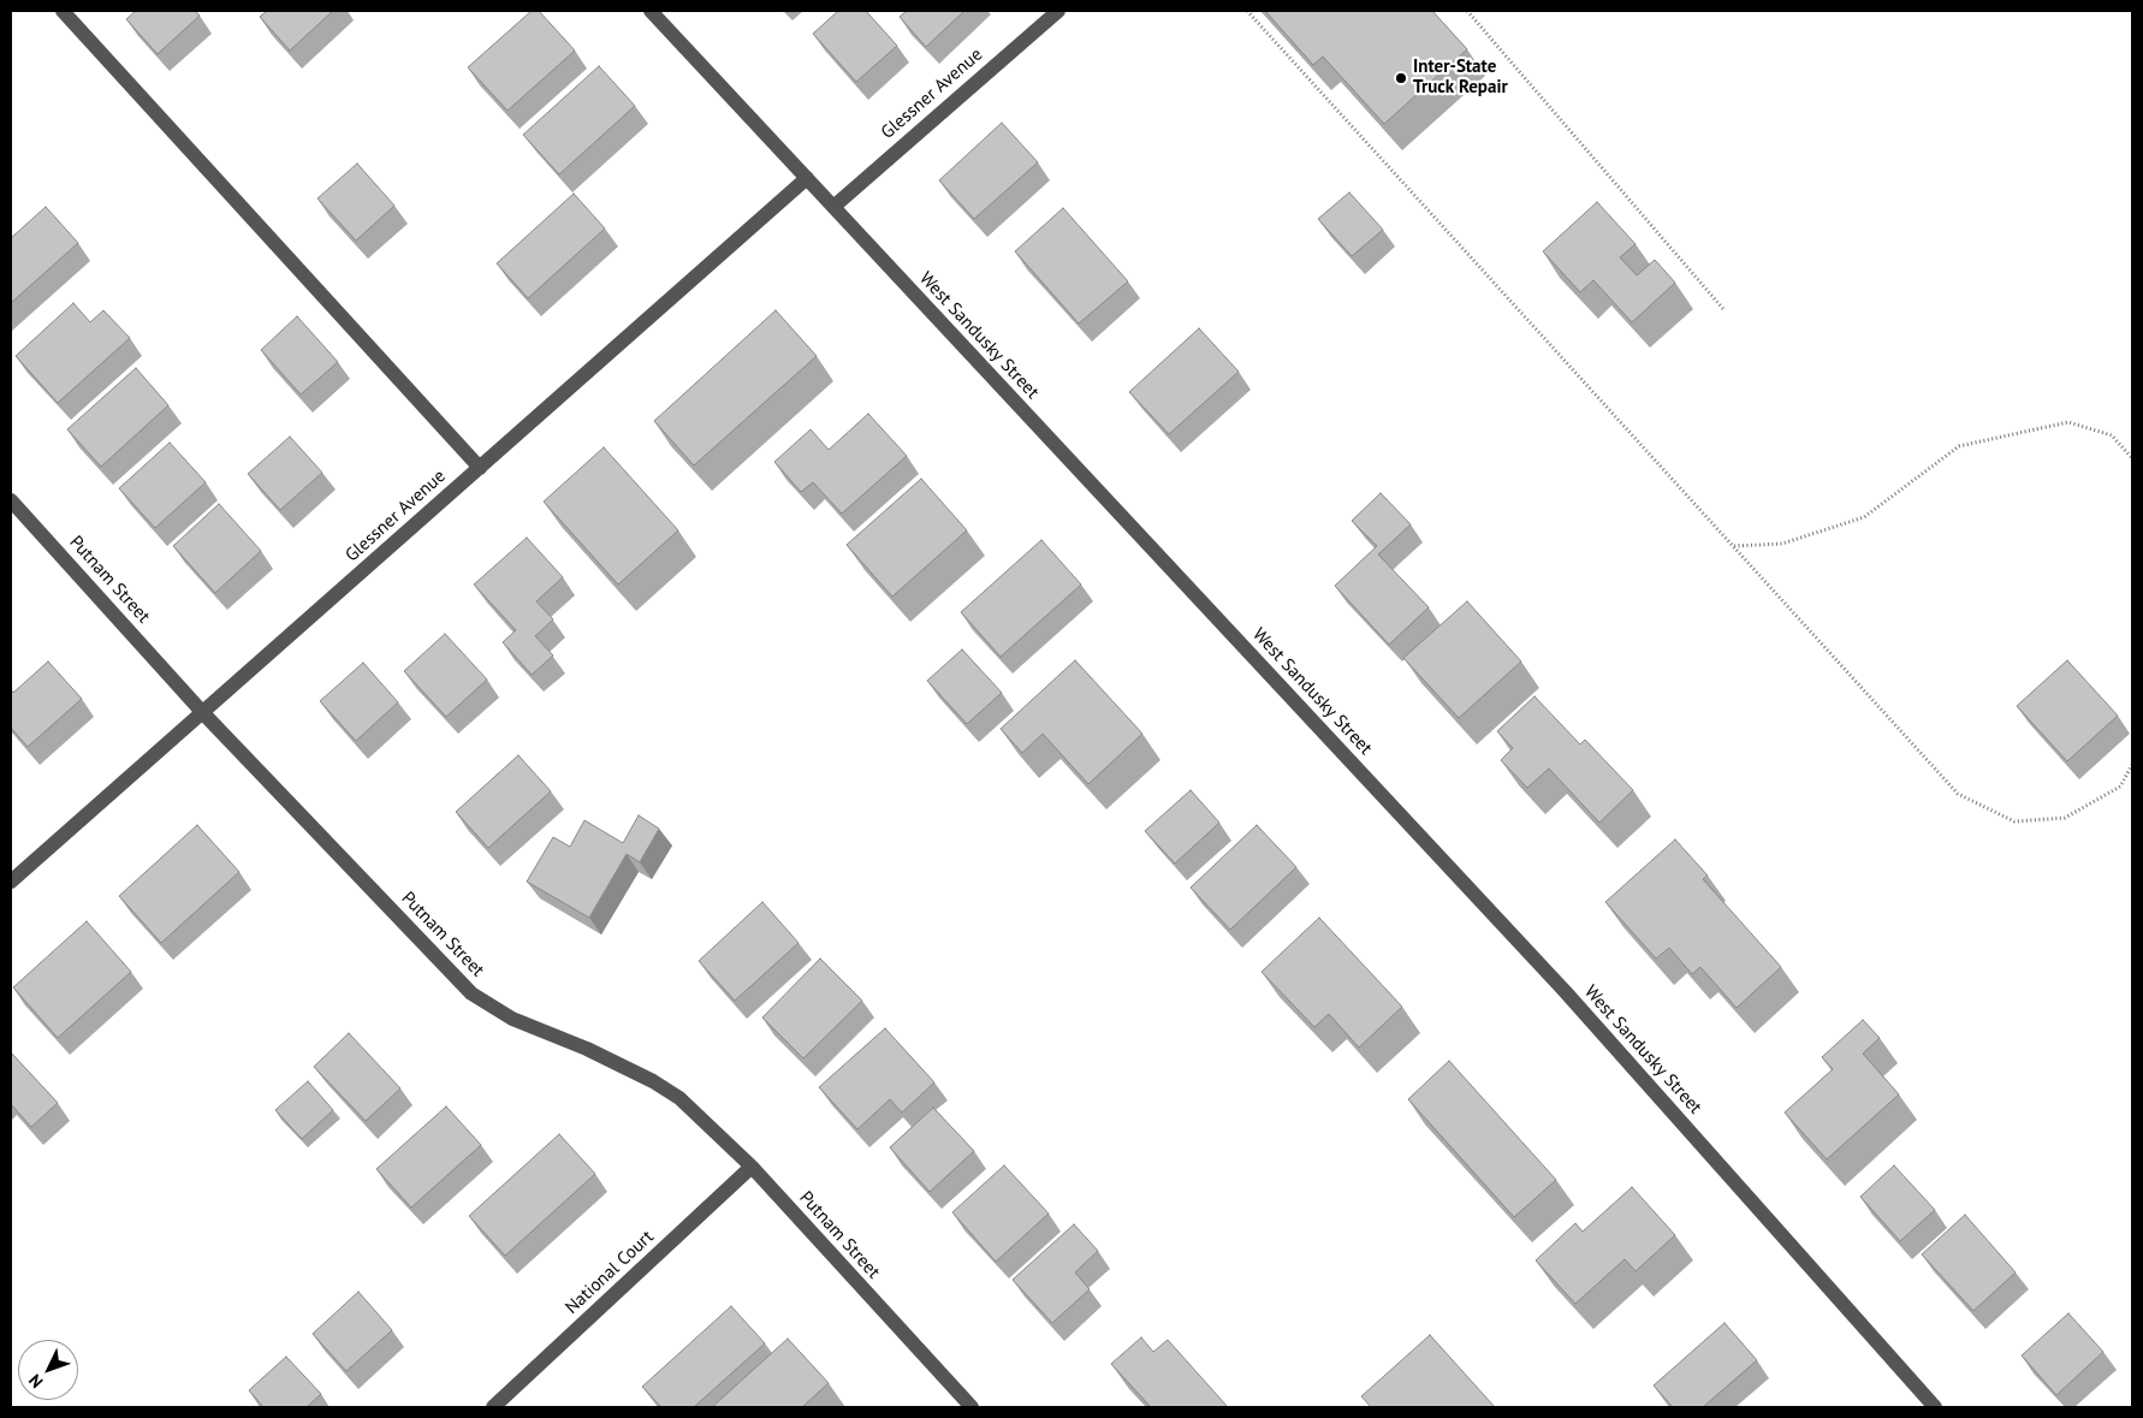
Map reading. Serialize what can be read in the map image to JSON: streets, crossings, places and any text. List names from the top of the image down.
{
  "streets": {
    "street": [
      "Glessner Avenue",
      "West Sandusky Street",
      "Putnam Street",
      "National Court"
    ]
  },
  "crossings": [
    ["Glessner Avenue", "West Sandusky Street"],
    ["Glessner Avenue", "Putnam Street"],
    ["Putnam Street", "National Court"]
  ],
  "places": ["Inter-State Truck Repair"],
  "north": "bottom left"
}
